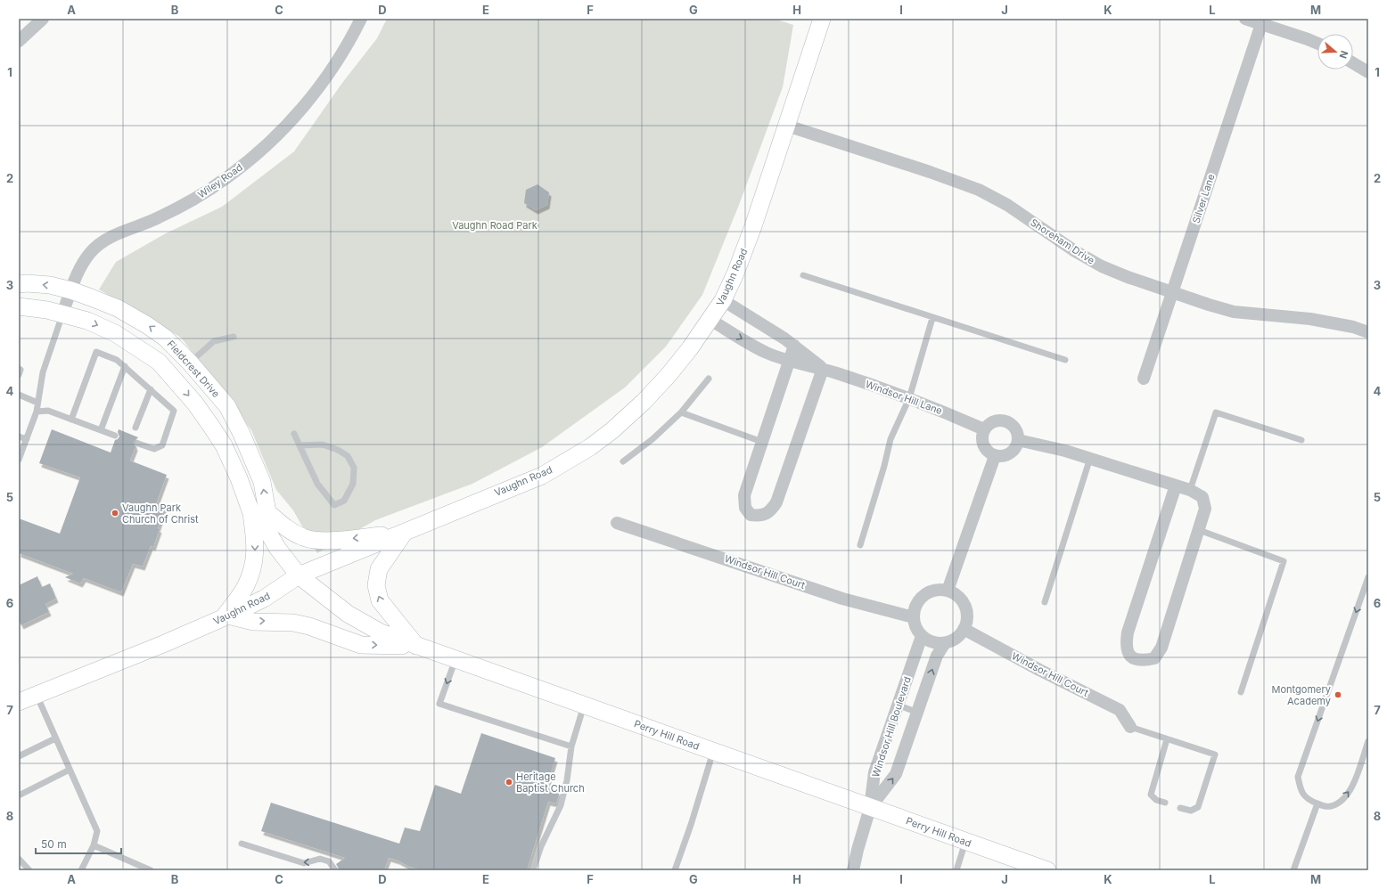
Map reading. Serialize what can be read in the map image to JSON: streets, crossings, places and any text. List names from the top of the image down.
{
  "streets": {
    "main road": ["Vaughn Road", "Fieldcrest Drive", "Perry Hill Road"],
    "street": [
      "Wiley Road",
      "Silver Lane",
      "Shoreham Drive",
      "Windsor Hill Lane",
      "Windsor Hill Court",
      "Windsor Hill Boulevard"
    ]
  },
  "crossings": [
    ["Wiley Road", "Fieldcrest Drive"],
    ["Silver Lane", "Shoreham Drive"],
    ["Shoreham Drive", "Vaughn Road"],
    ["Vaughn Road", "Fieldcrest Drive"],
    ["Vaughn Road", "Windsor Hill Lane"],
    ["Vaughn Road", "Perry Hill Road"],
    ["Fieldcrest Drive", "Perry Hill Road"],
    ["Windsor Hill Court", "Windsor Hill Boulevard"],
    ["Windsor Hill Boulevard", "Perry Hill Road"]
  ],
  "parks": ["Vaughn Road Park"],
  "places": ["Vaughn Park Church of Christ", "Montgomery Academy", "Heritage Baptist Church"],
  "scale_bar": "50 m",
  "north": "right",
  "grid": {
    "columns": [
      "A",
      "B",
      "C",
      "D",
      "E",
      "F",
      "G",
      "H",
      "I",
      "J",
      "K",
      "L",
      "M"
    ],
    "rows": [
      "1",
      "2",
      "3",
      "4",
      "5",
      "6",
      "7",
      "8"
    ]
  }
}
